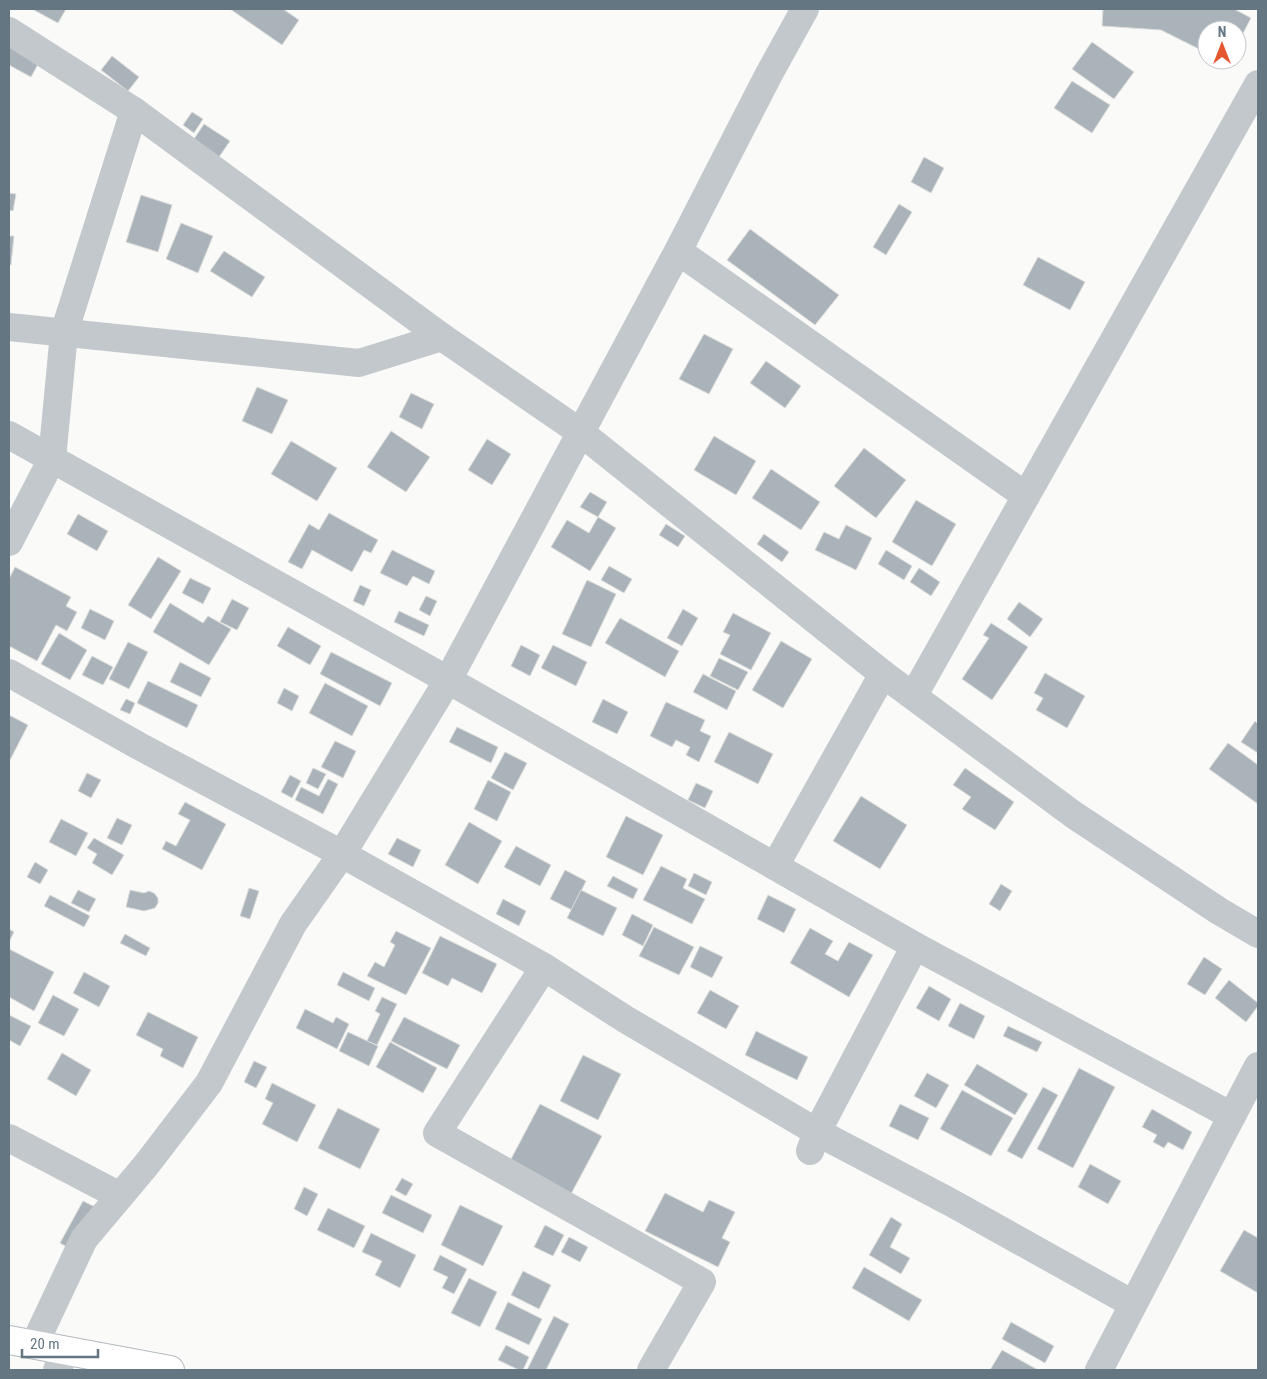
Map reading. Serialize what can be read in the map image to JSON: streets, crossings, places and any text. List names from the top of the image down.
{
  "scale_bar": "20 m",
  "north": "top"
}
